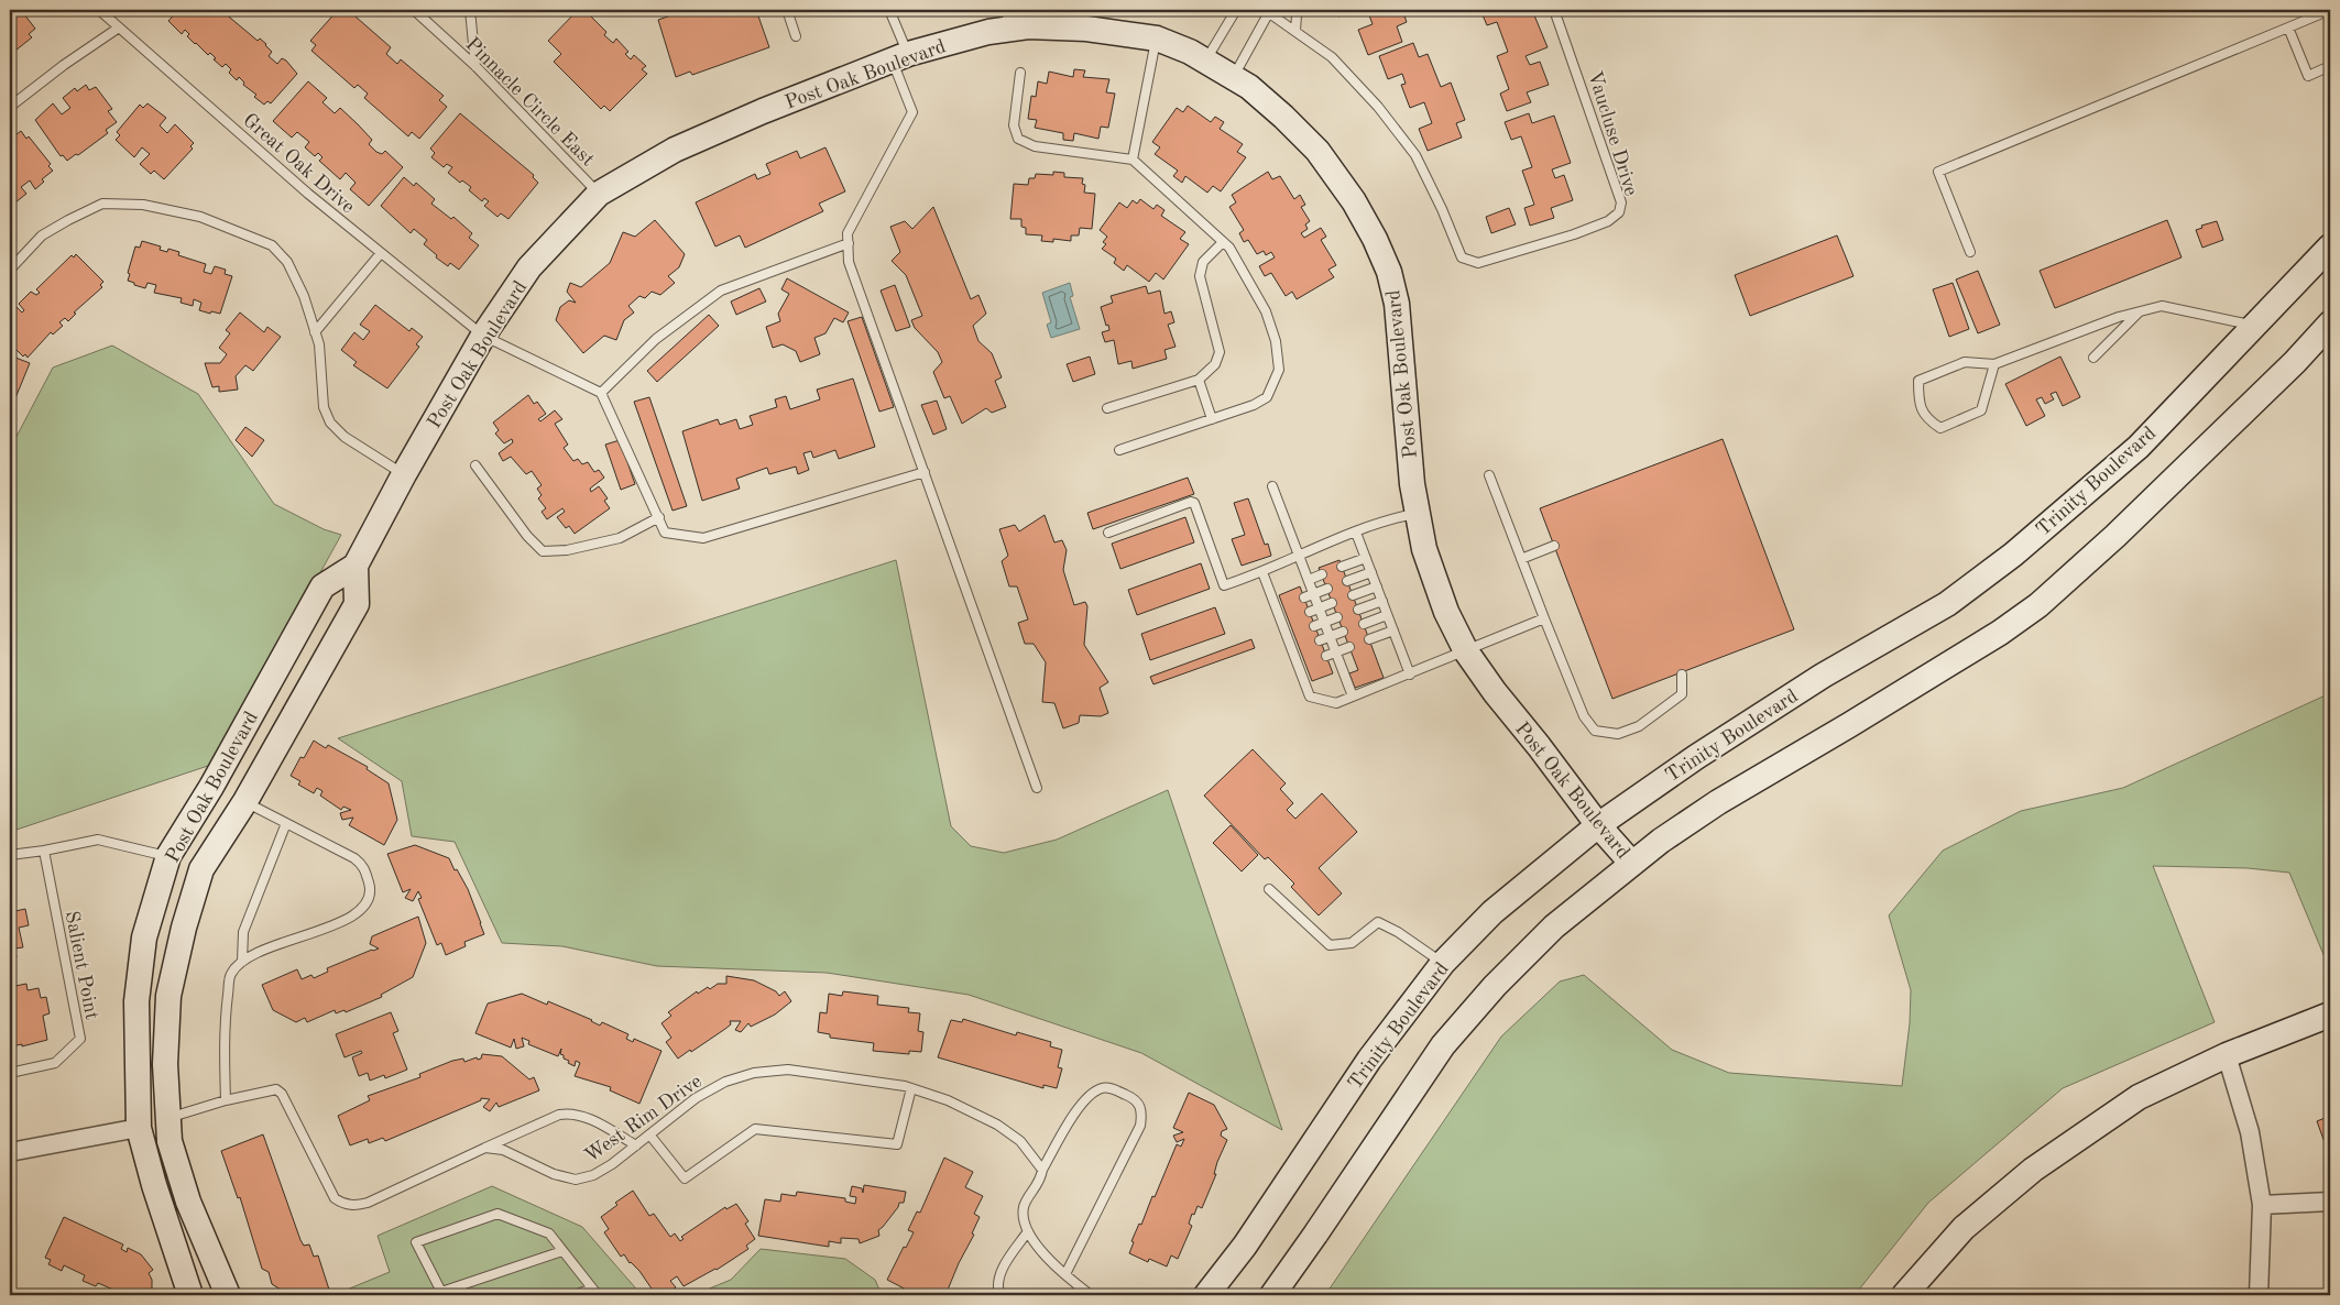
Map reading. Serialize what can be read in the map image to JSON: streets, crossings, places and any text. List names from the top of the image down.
{
  "streets": {
    "street": ["Post Oak Boulevard", "Trinity Boulevard"],
    "lane": [
      "Pinnacle Circle East",
      "Vaucluse Drive",
      "Great Oak Drive",
      "Salient Point",
      "West Rim Drive"
    ]
  },
  "crossings": [
    ["Post Oak Boulevard", "Pinnacle Circle East"],
    ["Post Oak Boulevard", "Vaucluse Drive"],
    ["Post Oak Boulevard", "Great Oak Drive"],
    ["Post Oak Boulevard", "Trinity Boulevard"]
  ]
}
